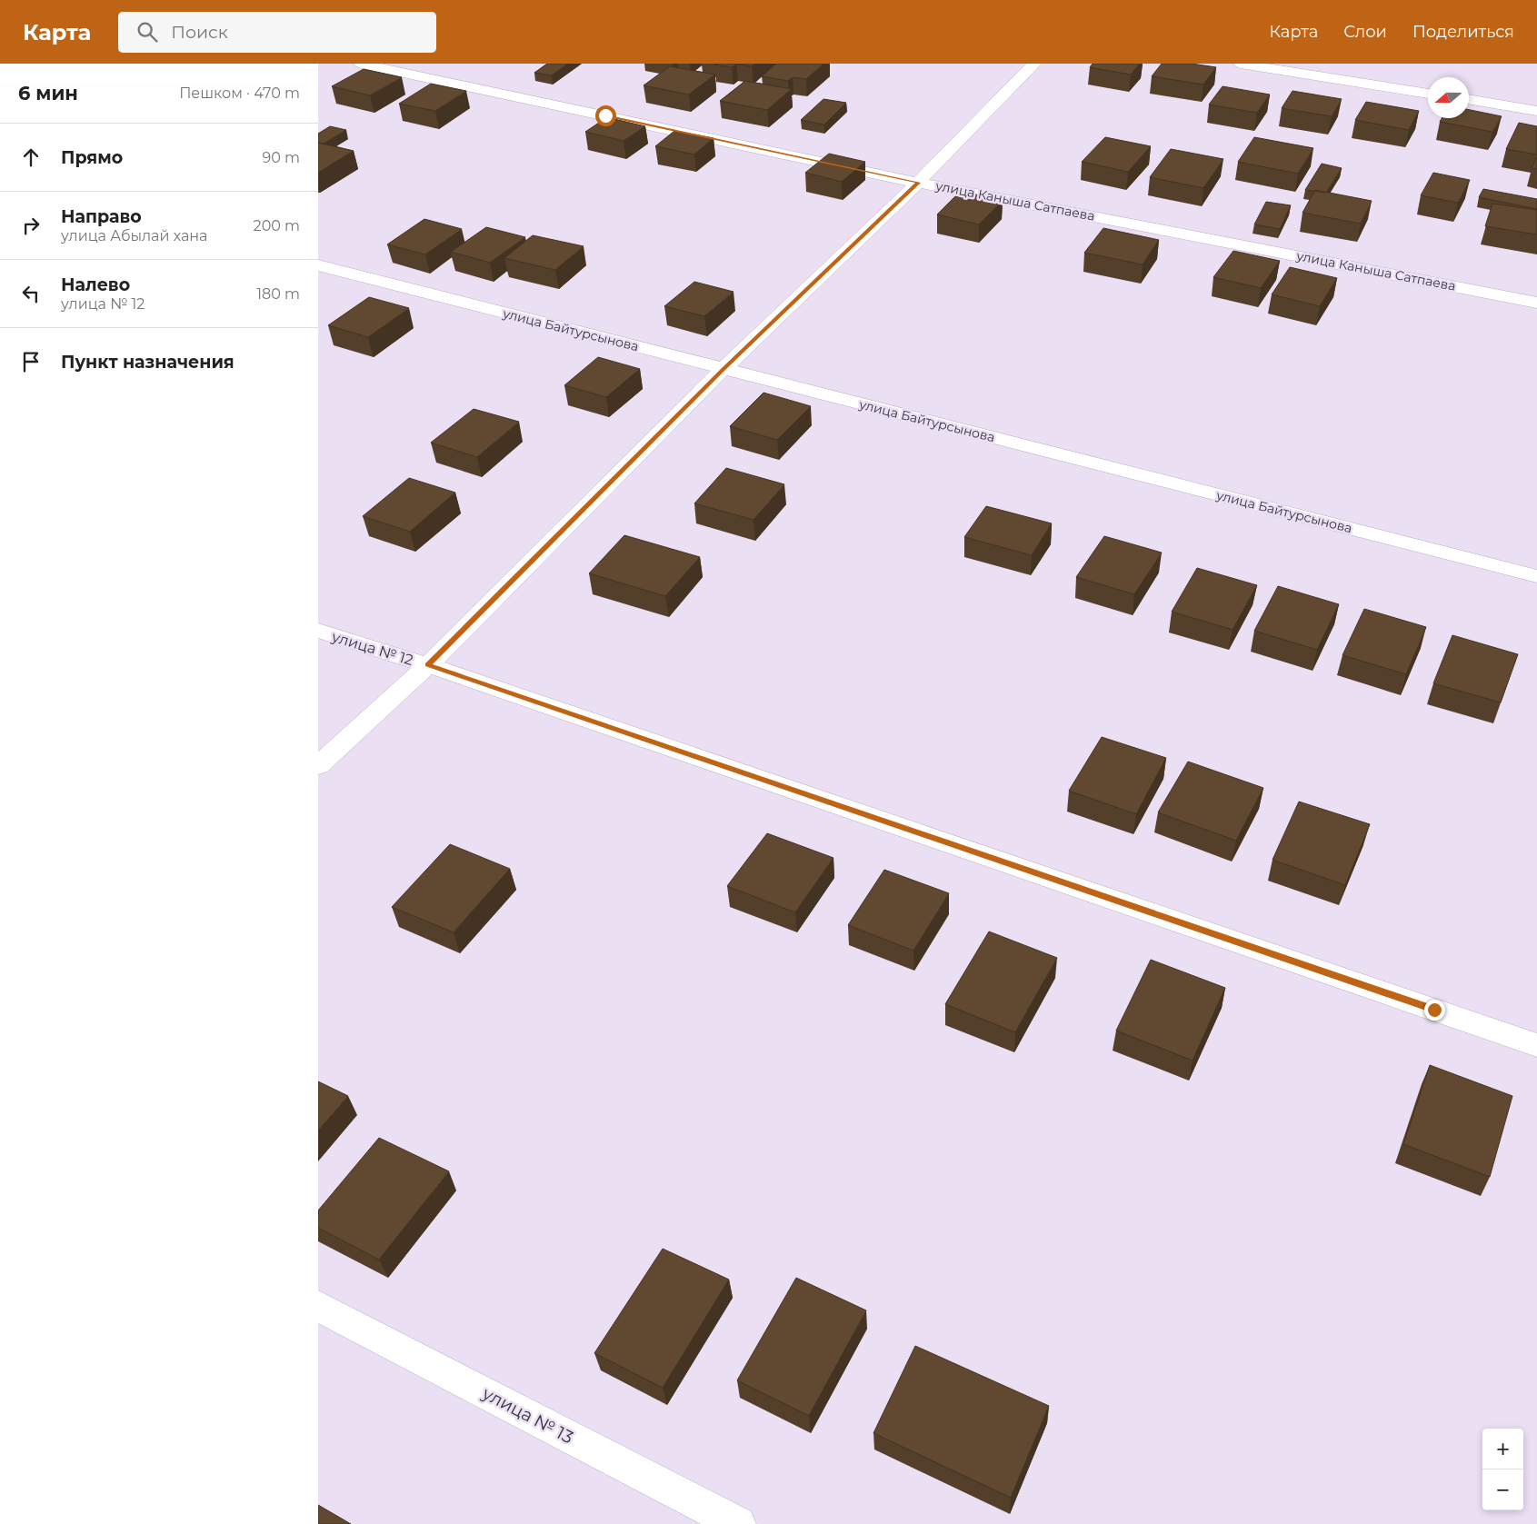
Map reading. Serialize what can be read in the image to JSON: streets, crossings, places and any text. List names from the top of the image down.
{
  "streets": {
    "street": [
      "улица Каныша Сатпаева",
      "улица Байтурсынова",
      "улица № 12",
      "улица № 13"
    ]
  },
  "north": "left",
  "page": {
    "header": "Карта",
    "search": "Поиск",
    "nav": ["Карта", "Слои", "Поделиться"],
    "heading": ["6 мин", "Пешком · 470 m"],
    "list": [
      ["Прямо", "90 m"],
      ["Направо", "улица Абылай хана", "200 m"],
      ["Налево", "улица № 12", "180 m"],
      "Пункт назначения"
    ],
    "map_buttons": ["+", "−"]
  }
}
